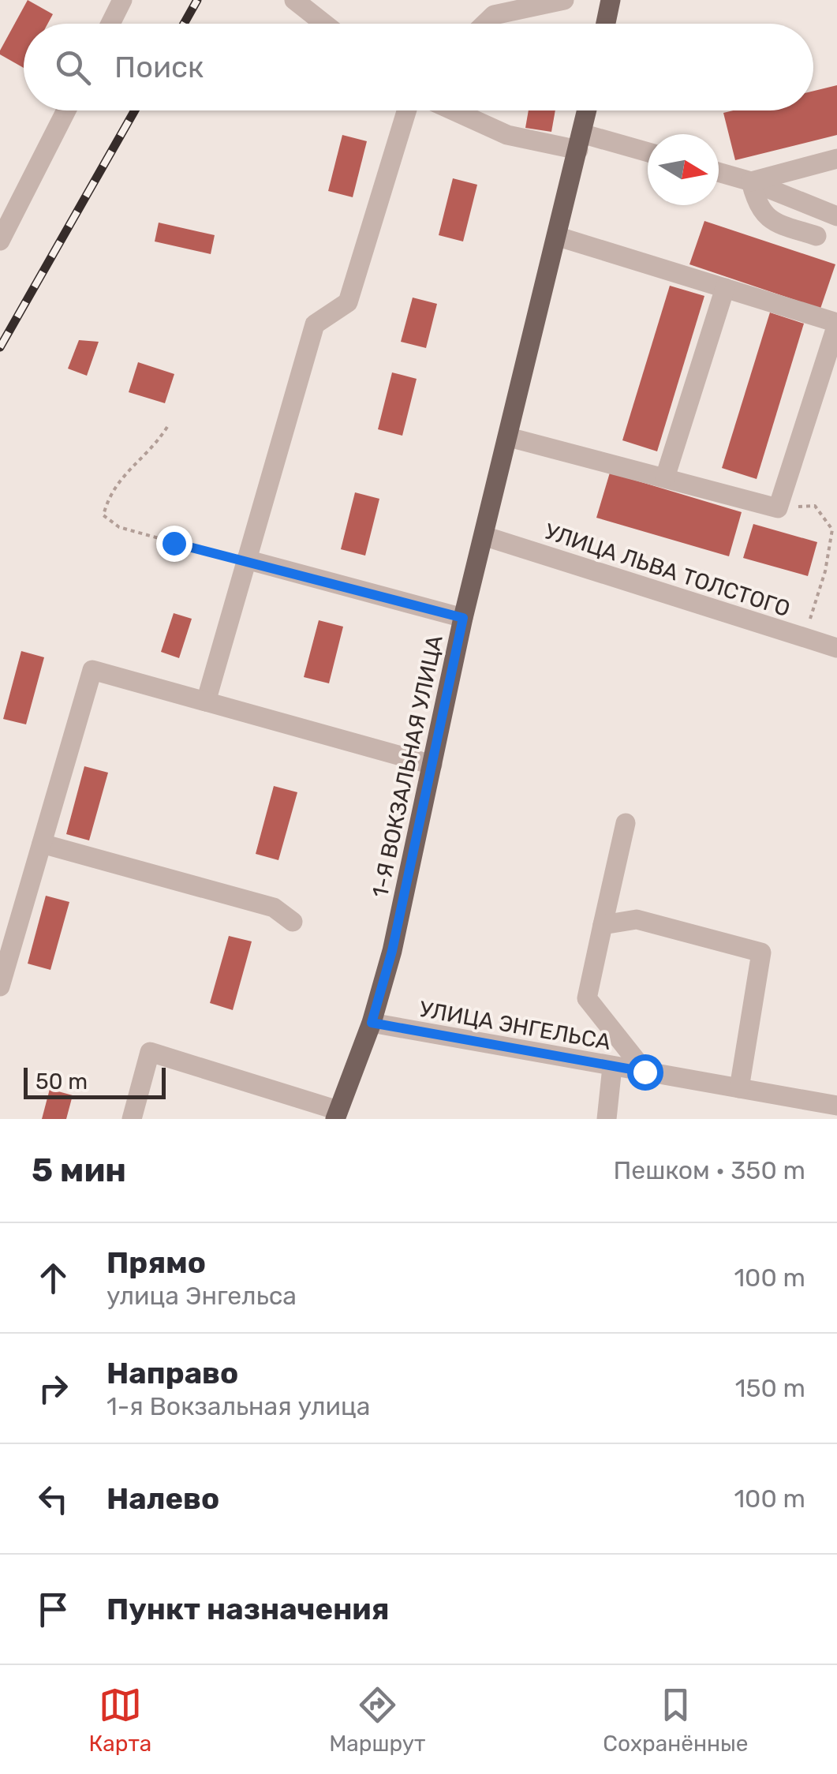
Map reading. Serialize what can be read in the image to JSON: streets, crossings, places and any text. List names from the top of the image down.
{
  "streets": {
    "main road": ["1-Я ВОКЗАЛЬНАЯ УЛИЦА"],
    "street": ["УЛИЦА ЛЬВА ТОЛСТОГО", "УЛИЦА ЭНГЕЛЬСА"]
  },
  "crossings": [
    ["УЛИЦА ЛЬВА ТОЛСТОГО", "1-Я ВОКЗАЛЬНАЯ УЛИЦА"],
    ["1-Я ВОКЗАЛЬНАЯ УЛИЦА", "УЛИЦА ЭНГЕЛЬСА"]
  ],
  "scale_bar": "50 m",
  "north": "right",
  "page": {
    "search": "Поиск",
    "scale": "50 m",
    "heading": ["5 мин", "Пешком · 350 m"],
    "list": [
      ["Прямо", "улица Энгельса", "100 m"],
      ["Направо", "1-я Вокзальная улица", "150 m"],
      ["Налево", "100 m"],
      "Пункт назначения"
    ],
    "nav": ["Карта", "Маршрут", "Сохранённые"]
  }
}
